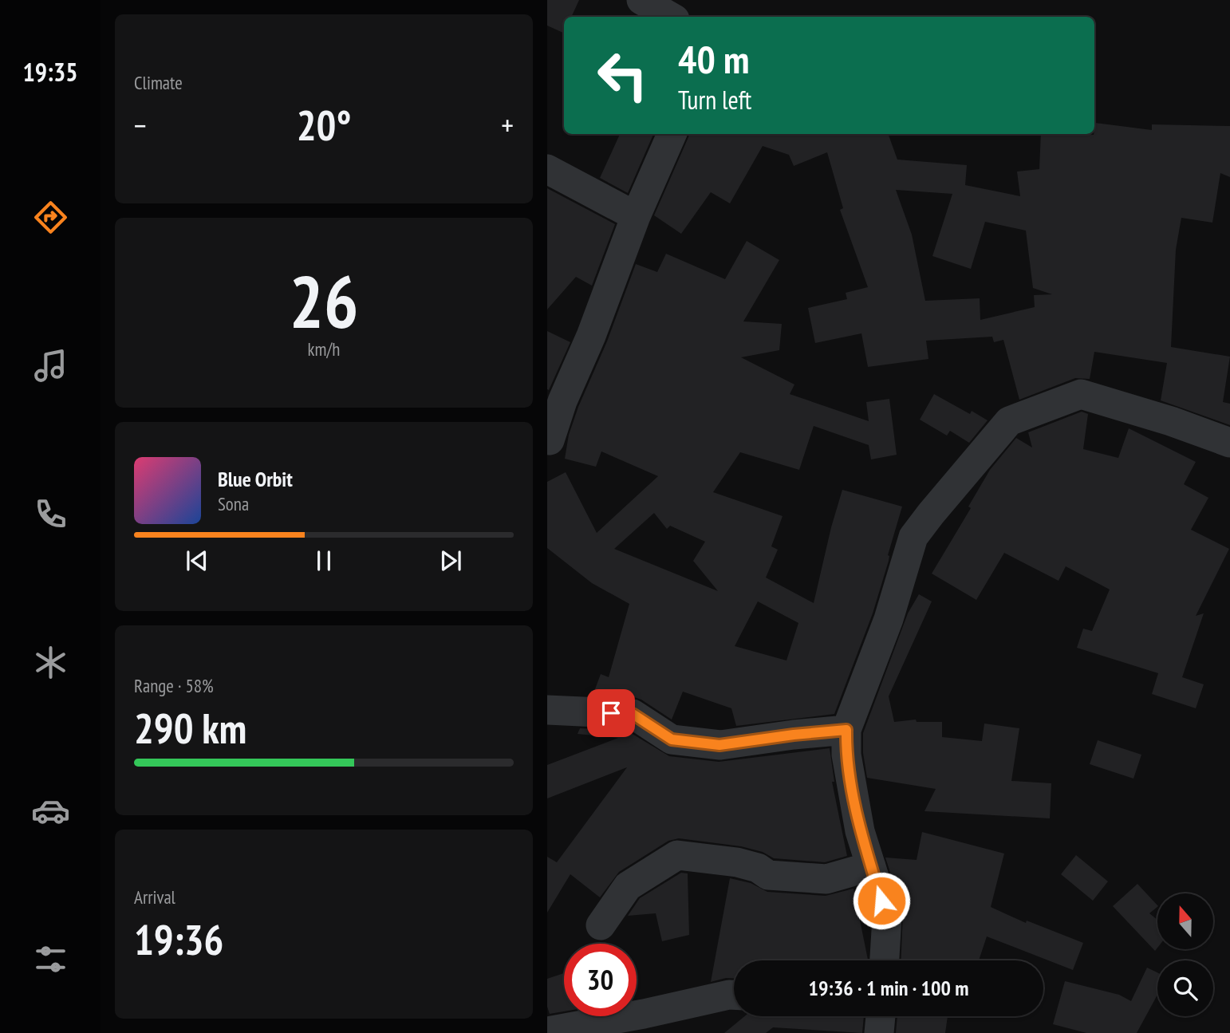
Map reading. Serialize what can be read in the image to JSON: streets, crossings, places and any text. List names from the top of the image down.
{
  "north": "top",
  "page": {
    "tabs": "19:35",
    "tile": [
      "Climate",
      ["26", "km/h"],
      ["Range · 58%", "290 km"],
      ["Arrival", "19:36"]
    ],
    "turn": ["40 m", "Turn left"],
    "heat": ["−", "20°", "+"],
    "song": ["Blue Orbit", "Sona"],
    "limit": "30",
    "trip": "19:36 · 1 min · 100 m"
  }
}
